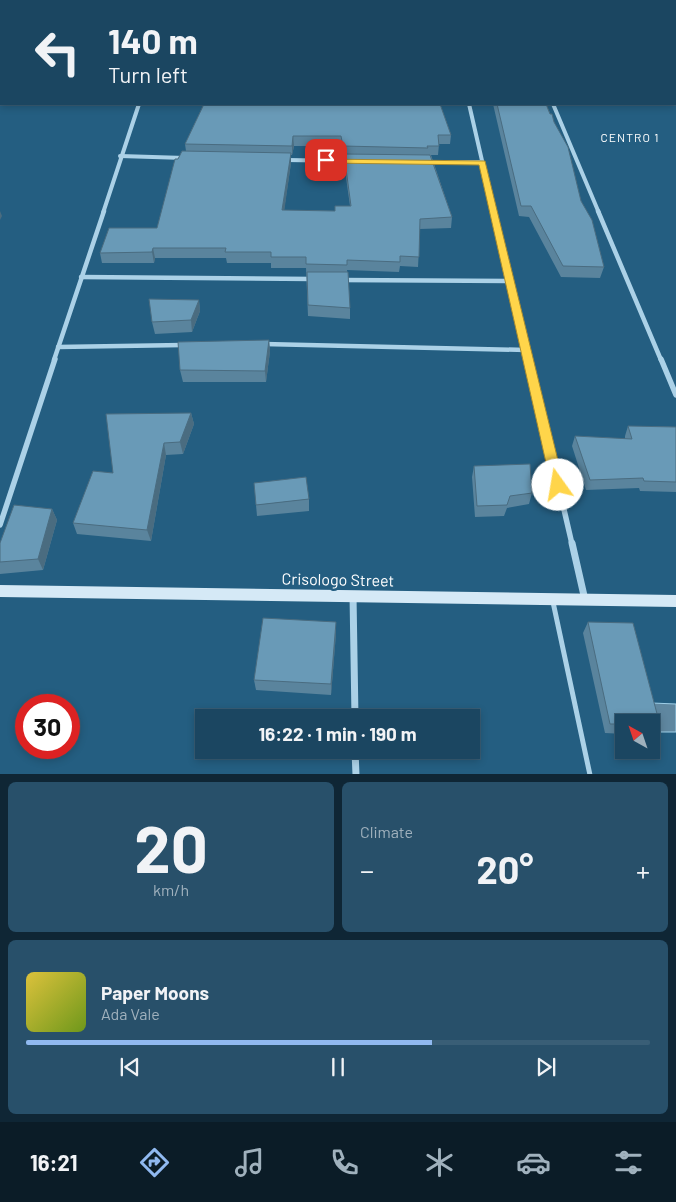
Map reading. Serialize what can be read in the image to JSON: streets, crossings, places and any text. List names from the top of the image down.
{
  "streets": {
    "street": ["Crisologo Street"]
  },
  "districts": ["CENTRO 1"],
  "north": "top left",
  "page": {
    "turn": ["140 m", "Turn left"],
    "limit": "30",
    "trip": "16:22 · 1 min · 190 m",
    "tile": [
      ["20", "km/h"],
      "Climate"
    ],
    "heat": ["−", "20°", "+"],
    "song": ["Paper Moons", "Ada Vale"],
    "tabs": "16:21"
  }
}
